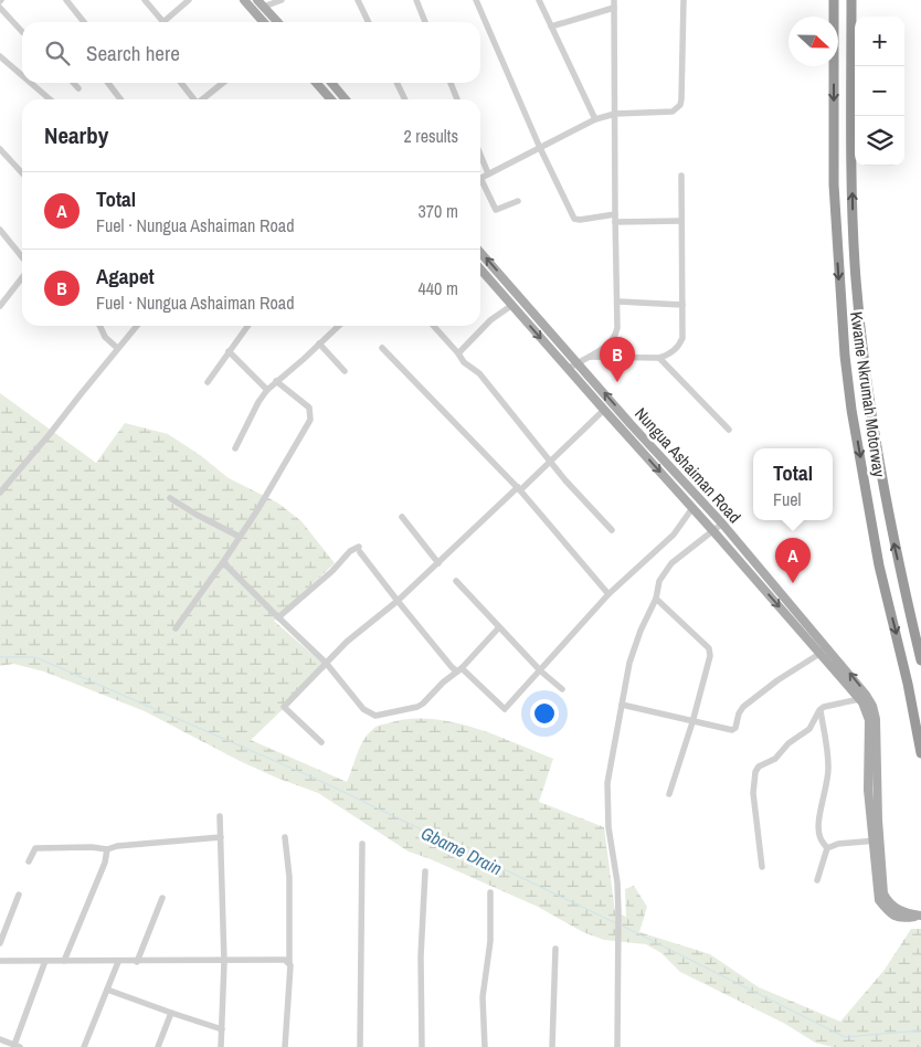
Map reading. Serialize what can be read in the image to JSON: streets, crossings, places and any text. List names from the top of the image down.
{
  "streets": {
    "highway": ["Kwame Nkrumah Motorway"],
    "main road": ["Nungua Ashaiman Road"]
  },
  "water": ["Gbame Drain"],
  "north": "right",
  "page": {
    "map_buttons": ["+", "−"],
    "search": "Search here",
    "heading": ["Nearby", "2 results"],
    "list": [
      {
        "mark": "A",
        "name": "Total",
        "note": "Fuel · Nungua Ashaiman Road",
        "value": "370 m"
      },
      {
        "mark": "B",
        "name": "Agapet",
        "note": "Fuel · Nungua Ashaiman Road",
        "value": "440 m"
      }
    ],
    "pins": ["B", "A"],
    "popup": ["Total", "Fuel"]
  }
}
